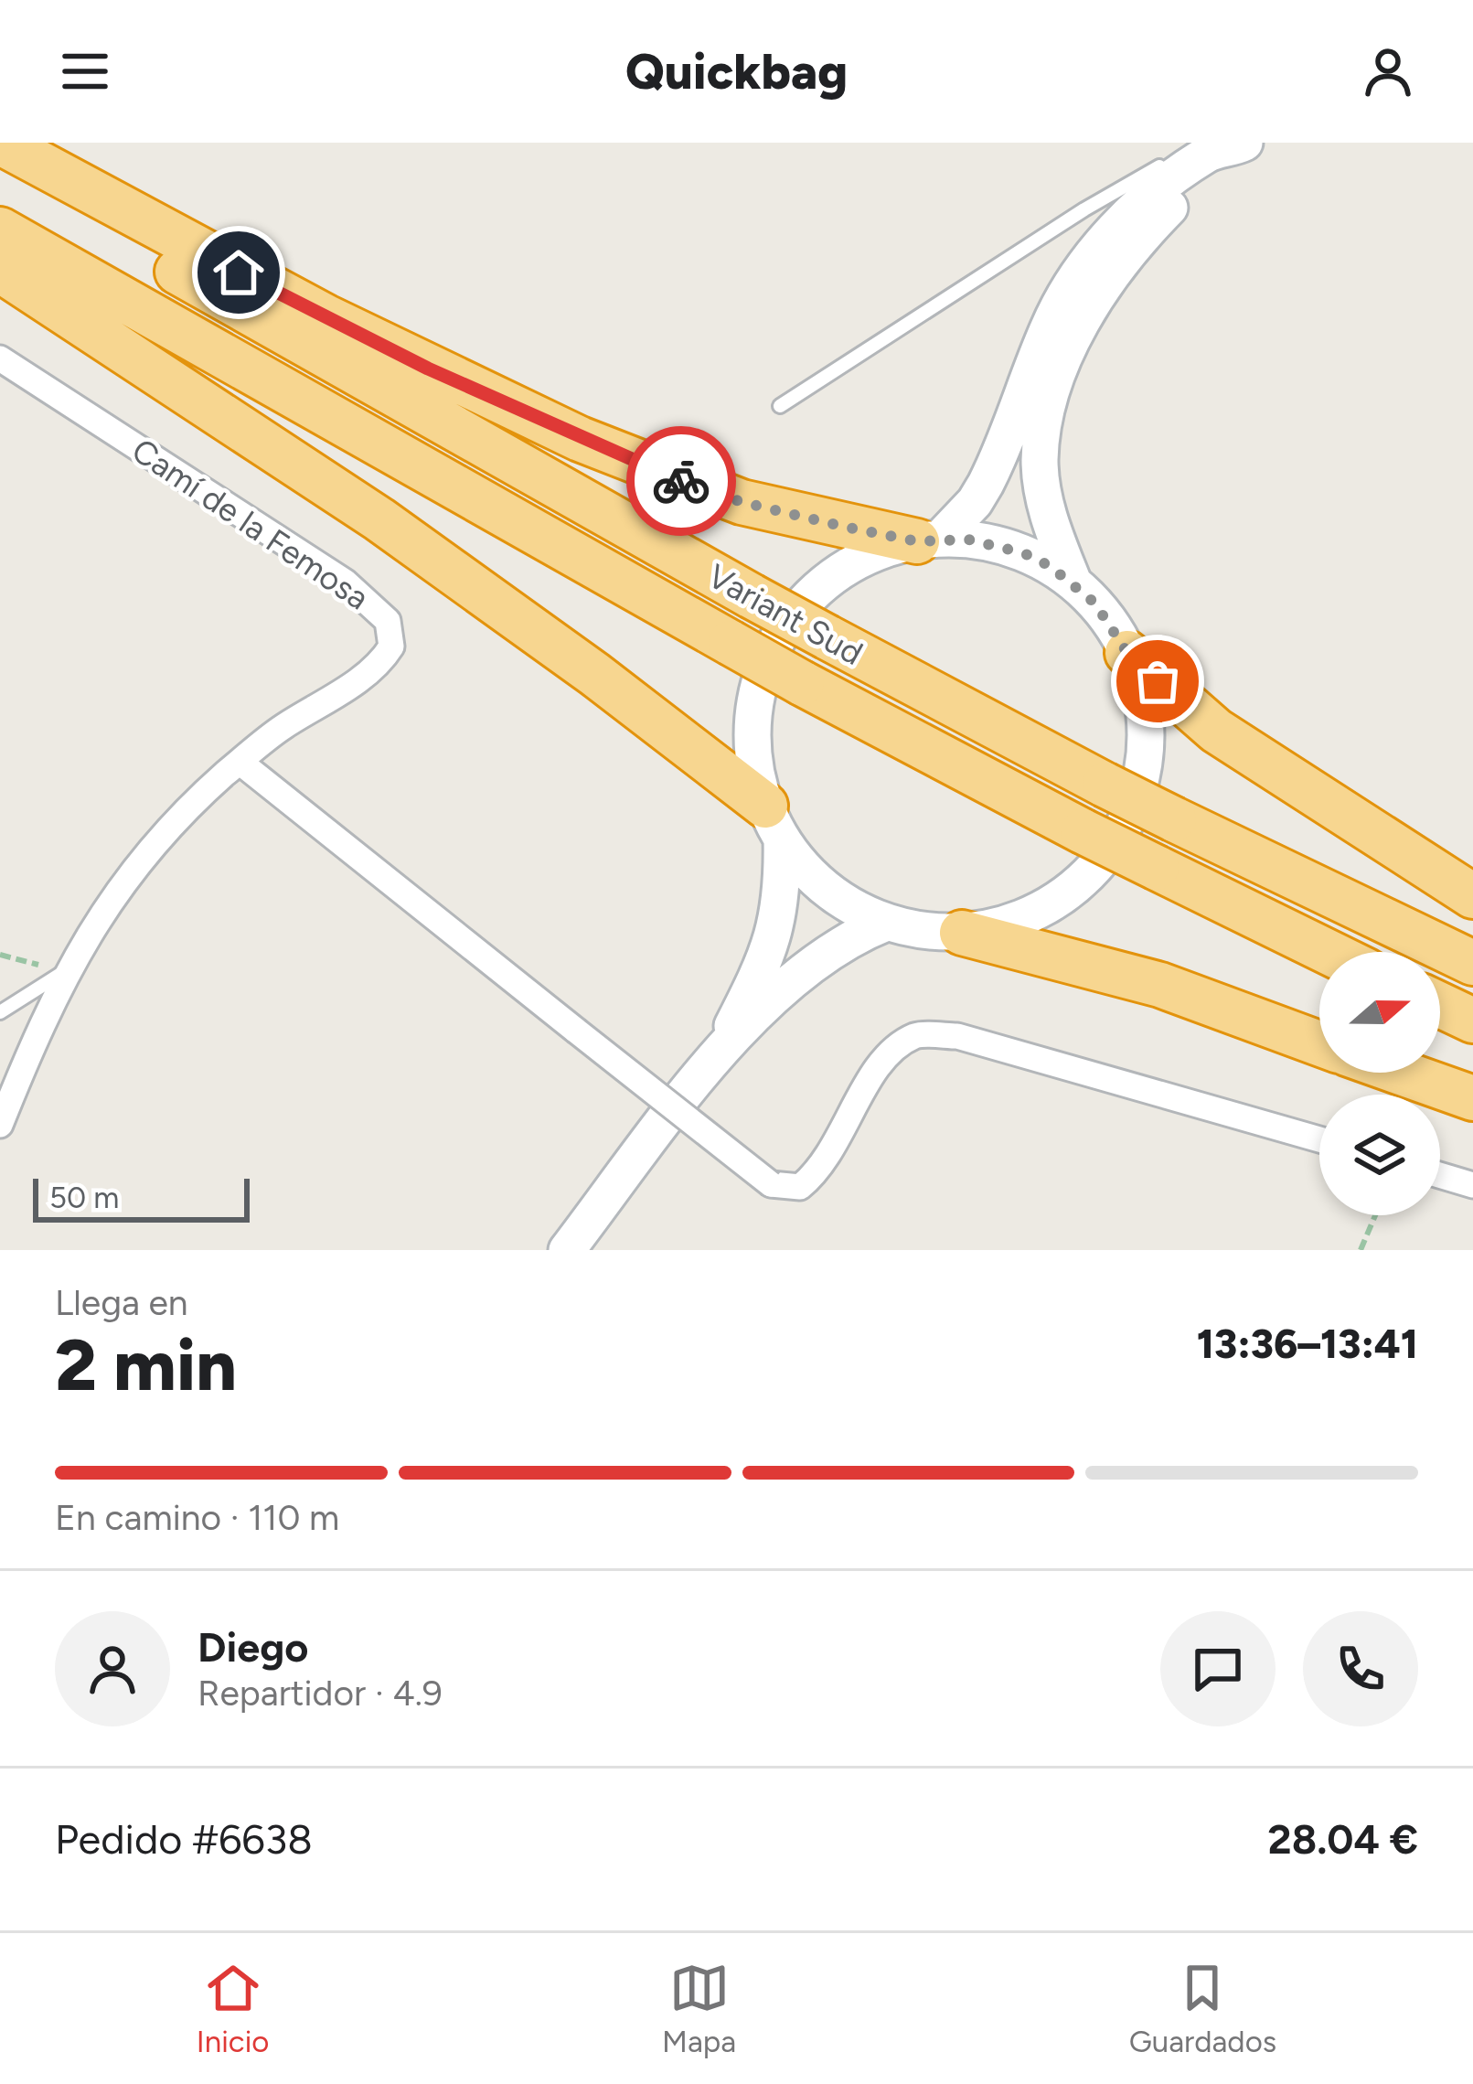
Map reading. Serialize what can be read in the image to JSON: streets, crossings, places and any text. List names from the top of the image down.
{
  "streets": {
    "highway": ["Variant Sud"],
    "street": ["Camí de la Femosa"]
  },
  "scale_bar": "50 m",
  "north": "right",
  "page": {
    "header": "Quickbag",
    "scale": "50 m",
    "heading": ["2 min", "Llega en", "13:36–13:41"],
    "panel": [
      "Diego",
      "Repartidor · 4.9",
      "Pedido #6638",
      "28.04 €"
    ],
    "bar": "En camino · 110 m",
    "tabs": ["Inicio", "Mapa", "Guardados"]
  }
}
